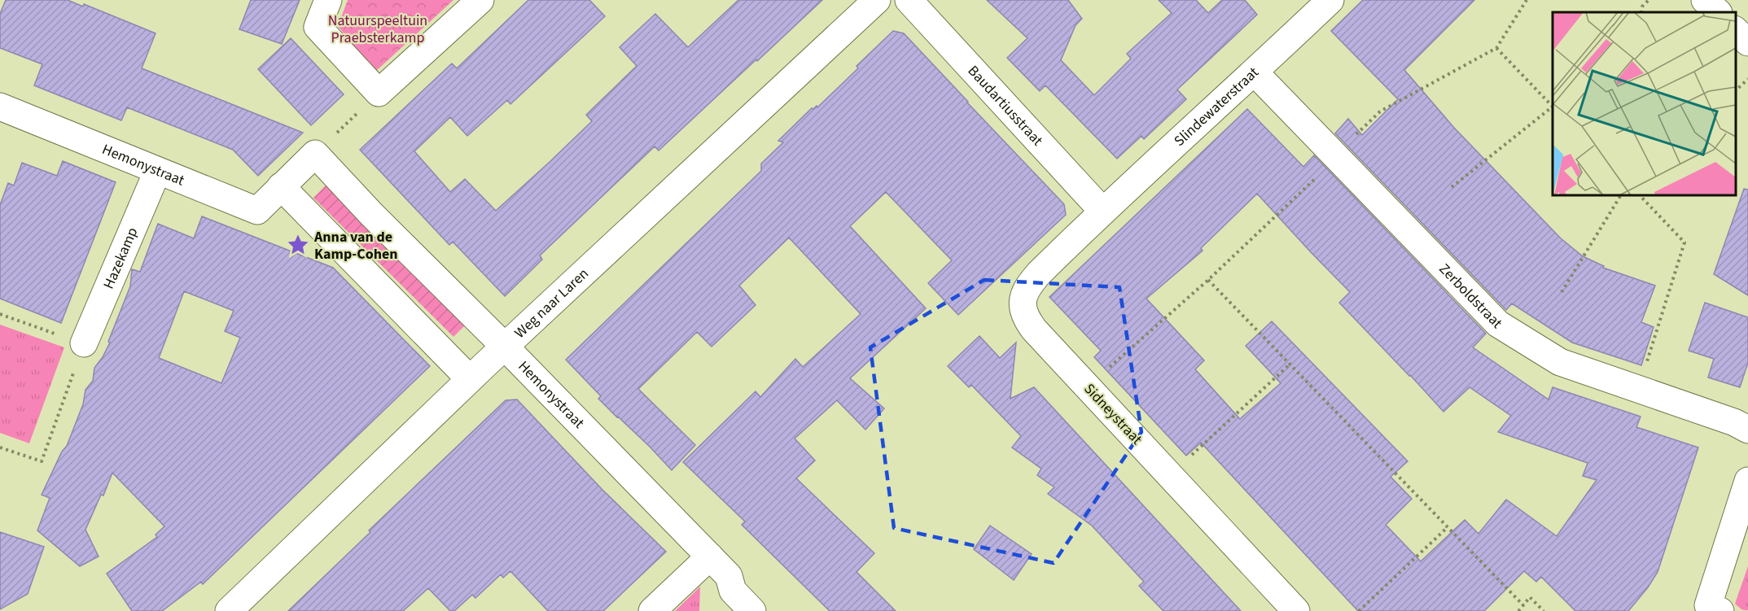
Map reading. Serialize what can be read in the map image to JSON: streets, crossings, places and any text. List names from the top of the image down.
{
  "streets": {
    "street": [
      "Baudartiusstraat",
      "Slindewaterstraat",
      "Hemonystraat",
      "Hazekamp",
      "Zerboldstraat",
      "Weg naar Laren",
      "Sidneystraat"
    ]
  },
  "crossings": [
    ["Baudartiusstraat", "Slindewaterstraat"],
    ["Baudartiusstraat", "Sidneystraat"],
    ["Slindewaterstraat", "Zerboldstraat"],
    ["Slindewaterstraat", "Sidneystraat"],
    ["Hemonystraat", "Hazekamp"],
    ["Hemonystraat", "Weg naar Laren"]
  ],
  "parks": ["Natuurspeeltuin Praebsterkamp"],
  "places": {
    "place": ["Anna van de Kamp-Cohen"]
  }
}
